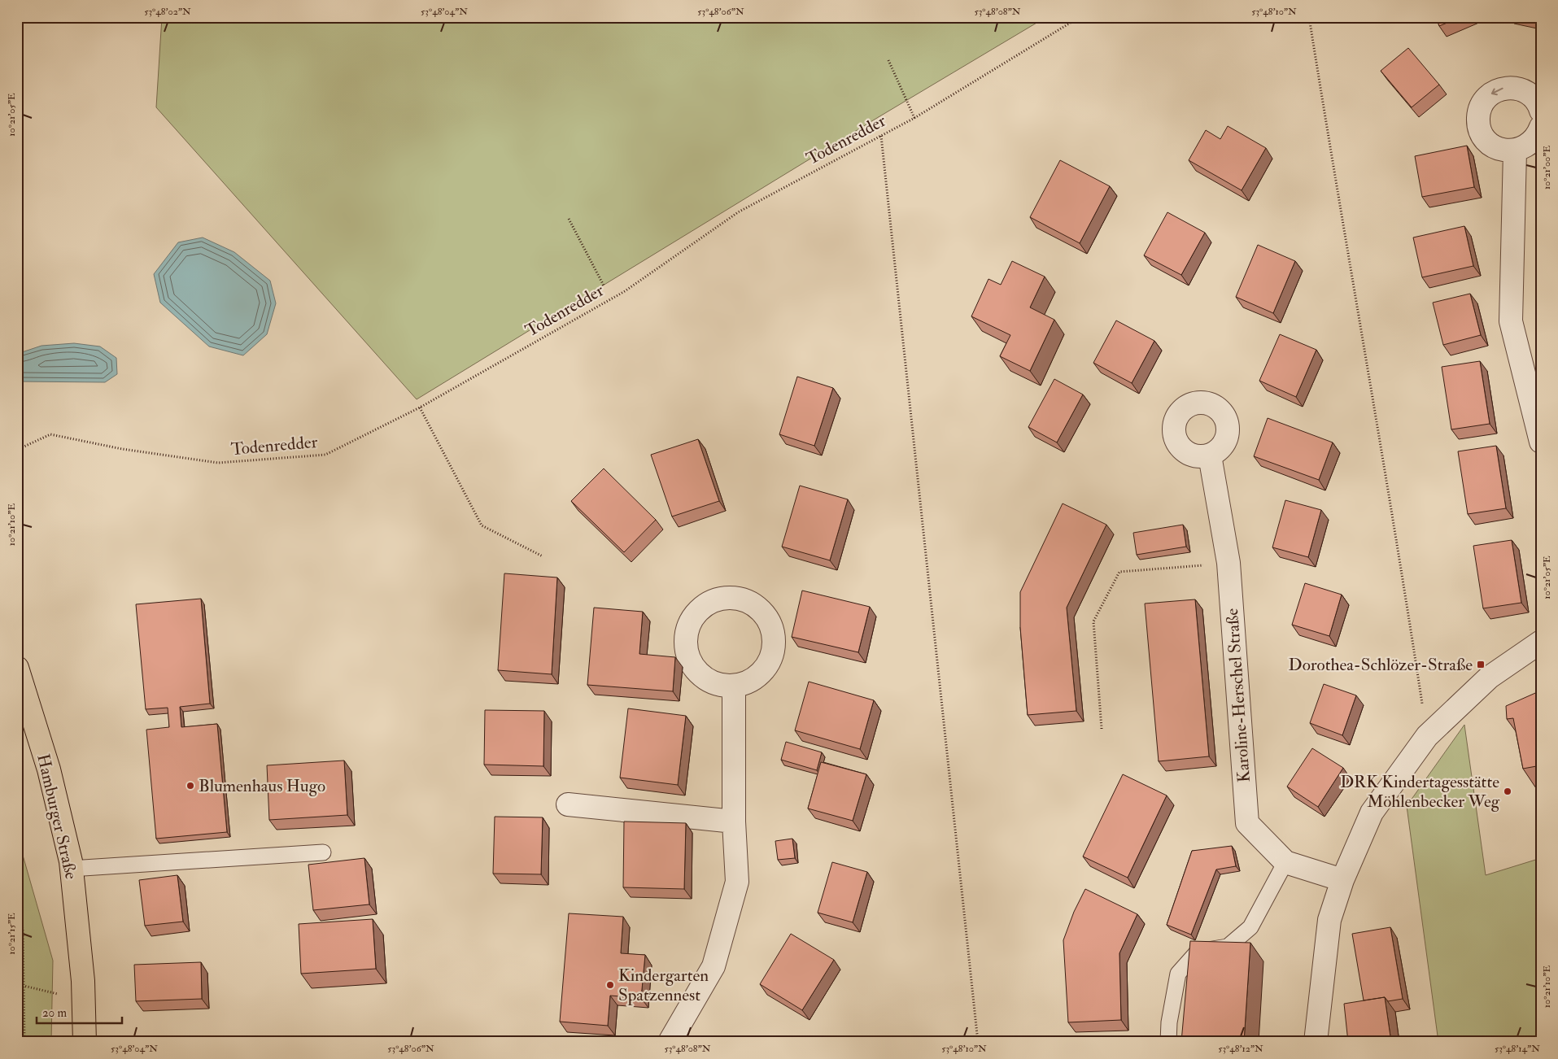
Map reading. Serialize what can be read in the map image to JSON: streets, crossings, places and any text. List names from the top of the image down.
{
  "streets": {
    "main road": ["Hamburger Straße"],
    "street": ["Karoline-Herschel Straße"],
    "path": ["Todenredder"]
  },
  "places": {
    "transit": ["Dorothea-Schlözer-Straße"],
    "other": ["Blumenhaus Hugo", "DRK Kindertagesstätte Möhlenbecker Weg", "Kindergarten Spatzennest"]
  },
  "scale_bar": "20 m",
  "coordinates": [
    "53°48'02\"N",
    "53°48'04\"N",
    "53°48'06\"N",
    "53°48'08\"N",
    "53°48'10\"N",
    "10°21'05\"E",
    "10°21'00\"E",
    "10°21'10\"E",
    "10°21'15\"E",
    "53°48'12\"N",
    "53°48'14\"N"
  ]
}
